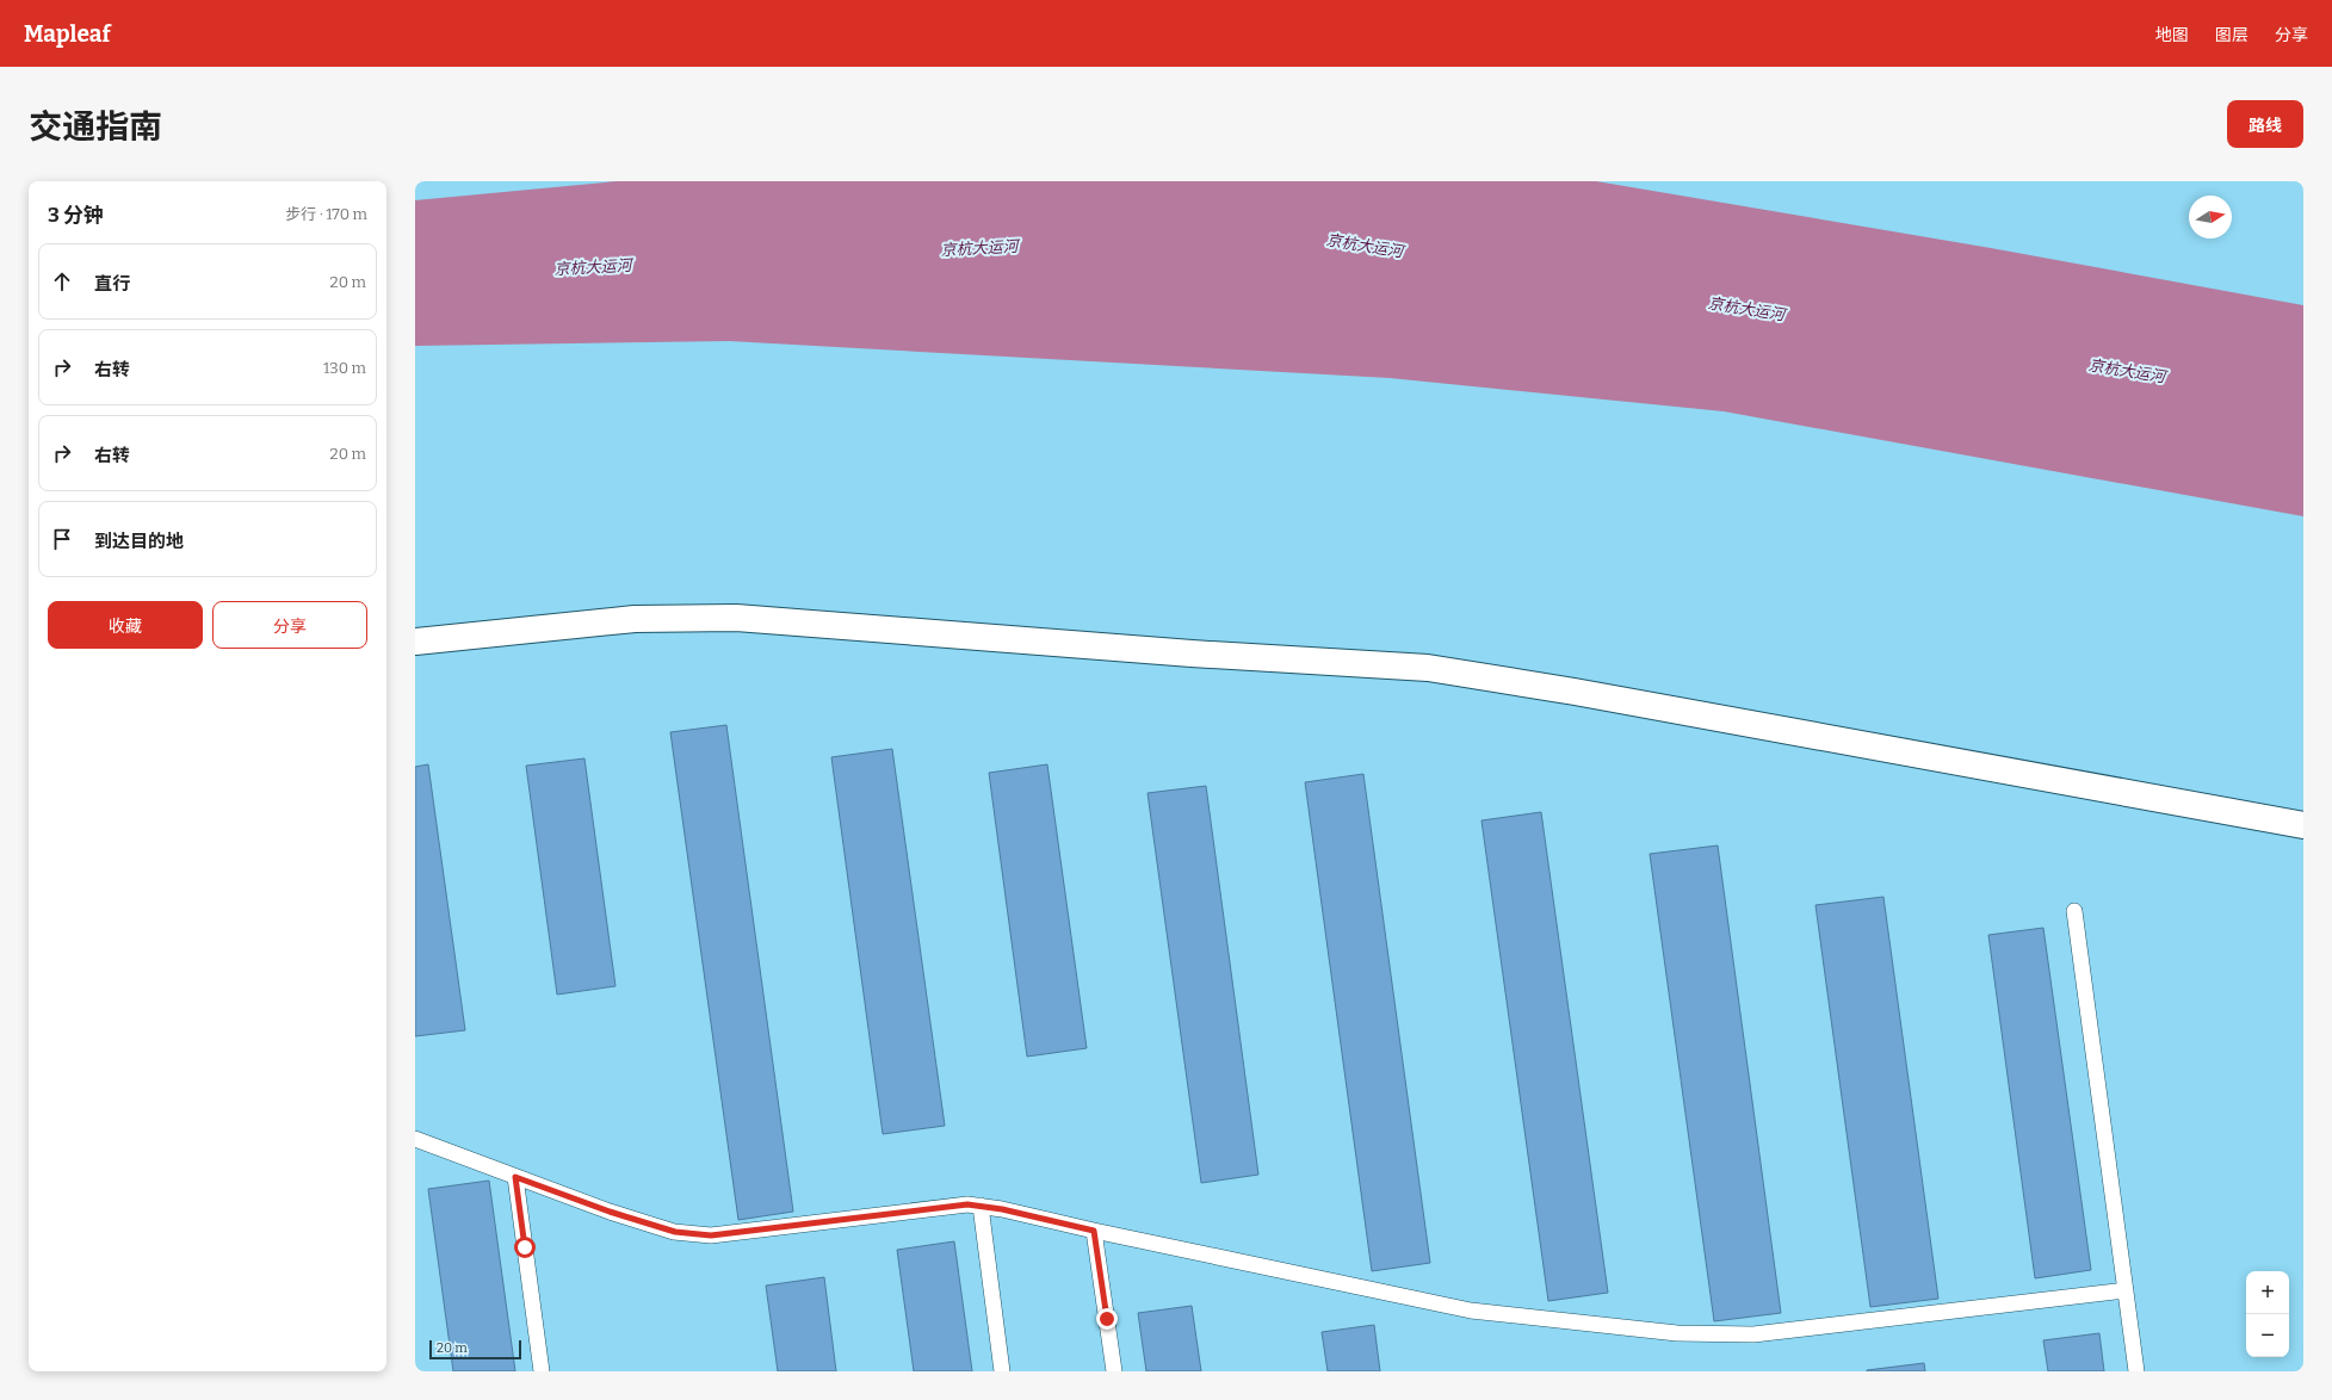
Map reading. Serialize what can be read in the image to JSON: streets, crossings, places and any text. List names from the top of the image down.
{
  "water": ["京杭大运河"],
  "scale_bar": "20 m",
  "north": "right",
  "page": {
    "header": "Mapleaf",
    "nav": ["地图", "图层", "分享"],
    "title": "交通指南",
    "buttons": [
      "路线",
      ["收藏", "分享"]
    ],
    "heading": ["3 分钟", "步行 · 170 m"],
    "list": [
      ["直行", "20 m"],
      ["右转", "130 m"],
      ["右转", "20 m"],
      "到达目的地"
    ],
    "map_buttons": ["+", "−"],
    "scale": "20 m"
  }
}
